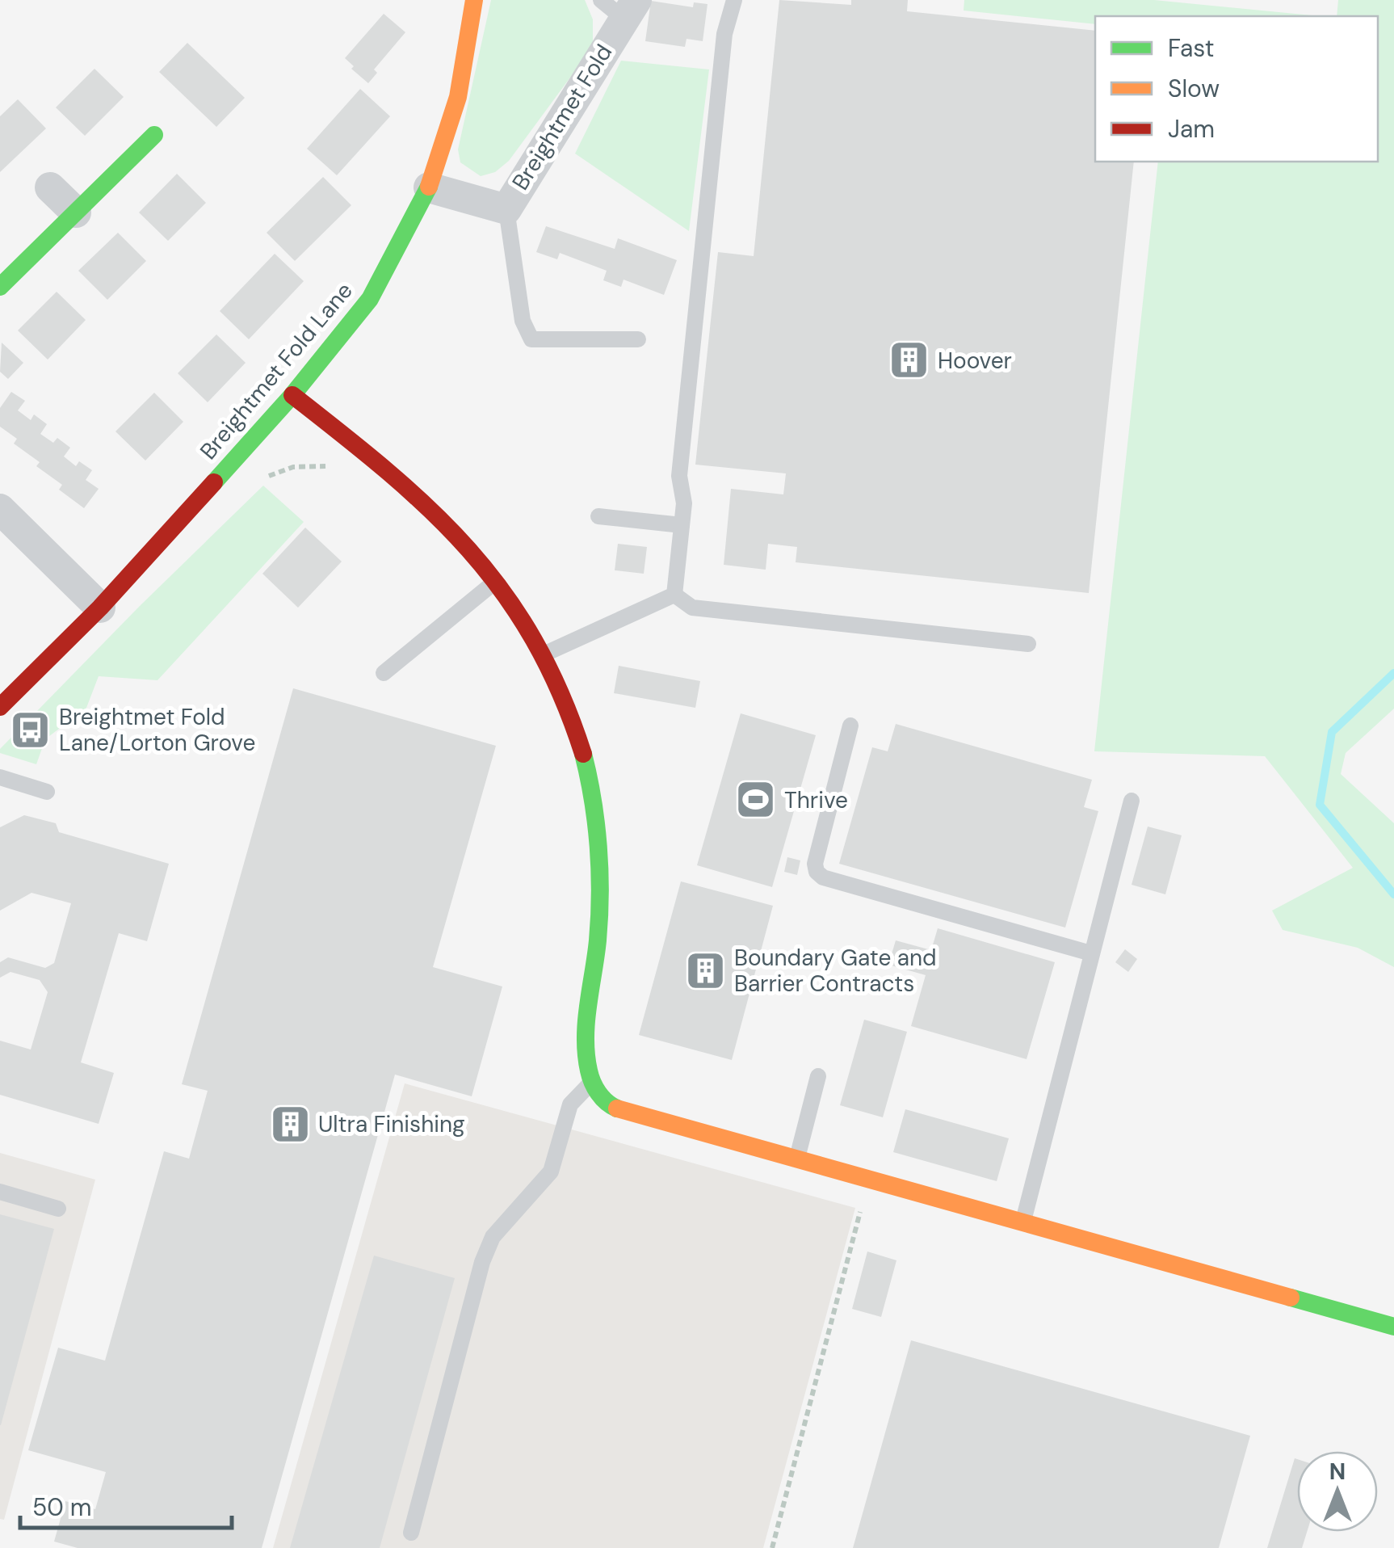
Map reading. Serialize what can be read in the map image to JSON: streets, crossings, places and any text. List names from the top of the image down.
{
  "streets": {
    "street": ["Breightmet Fold", "Breightmet Fold Lane"]
  },
  "crossings": [
    ["Breightmet Fold", "Breightmet Fold Lane"]
  ],
  "places": {
    "building": ["Hoover", "Boundary Gate and Barrier Contracts", "Ultra Finishing"],
    "bus stop": ["Breightmet Fold Lane/Lorton Grove"],
    "sports": ["Thrive"]
  },
  "legend": ["Fast", "Slow", "Jam"],
  "scale_bar": "50 m",
  "north": "top"
}
